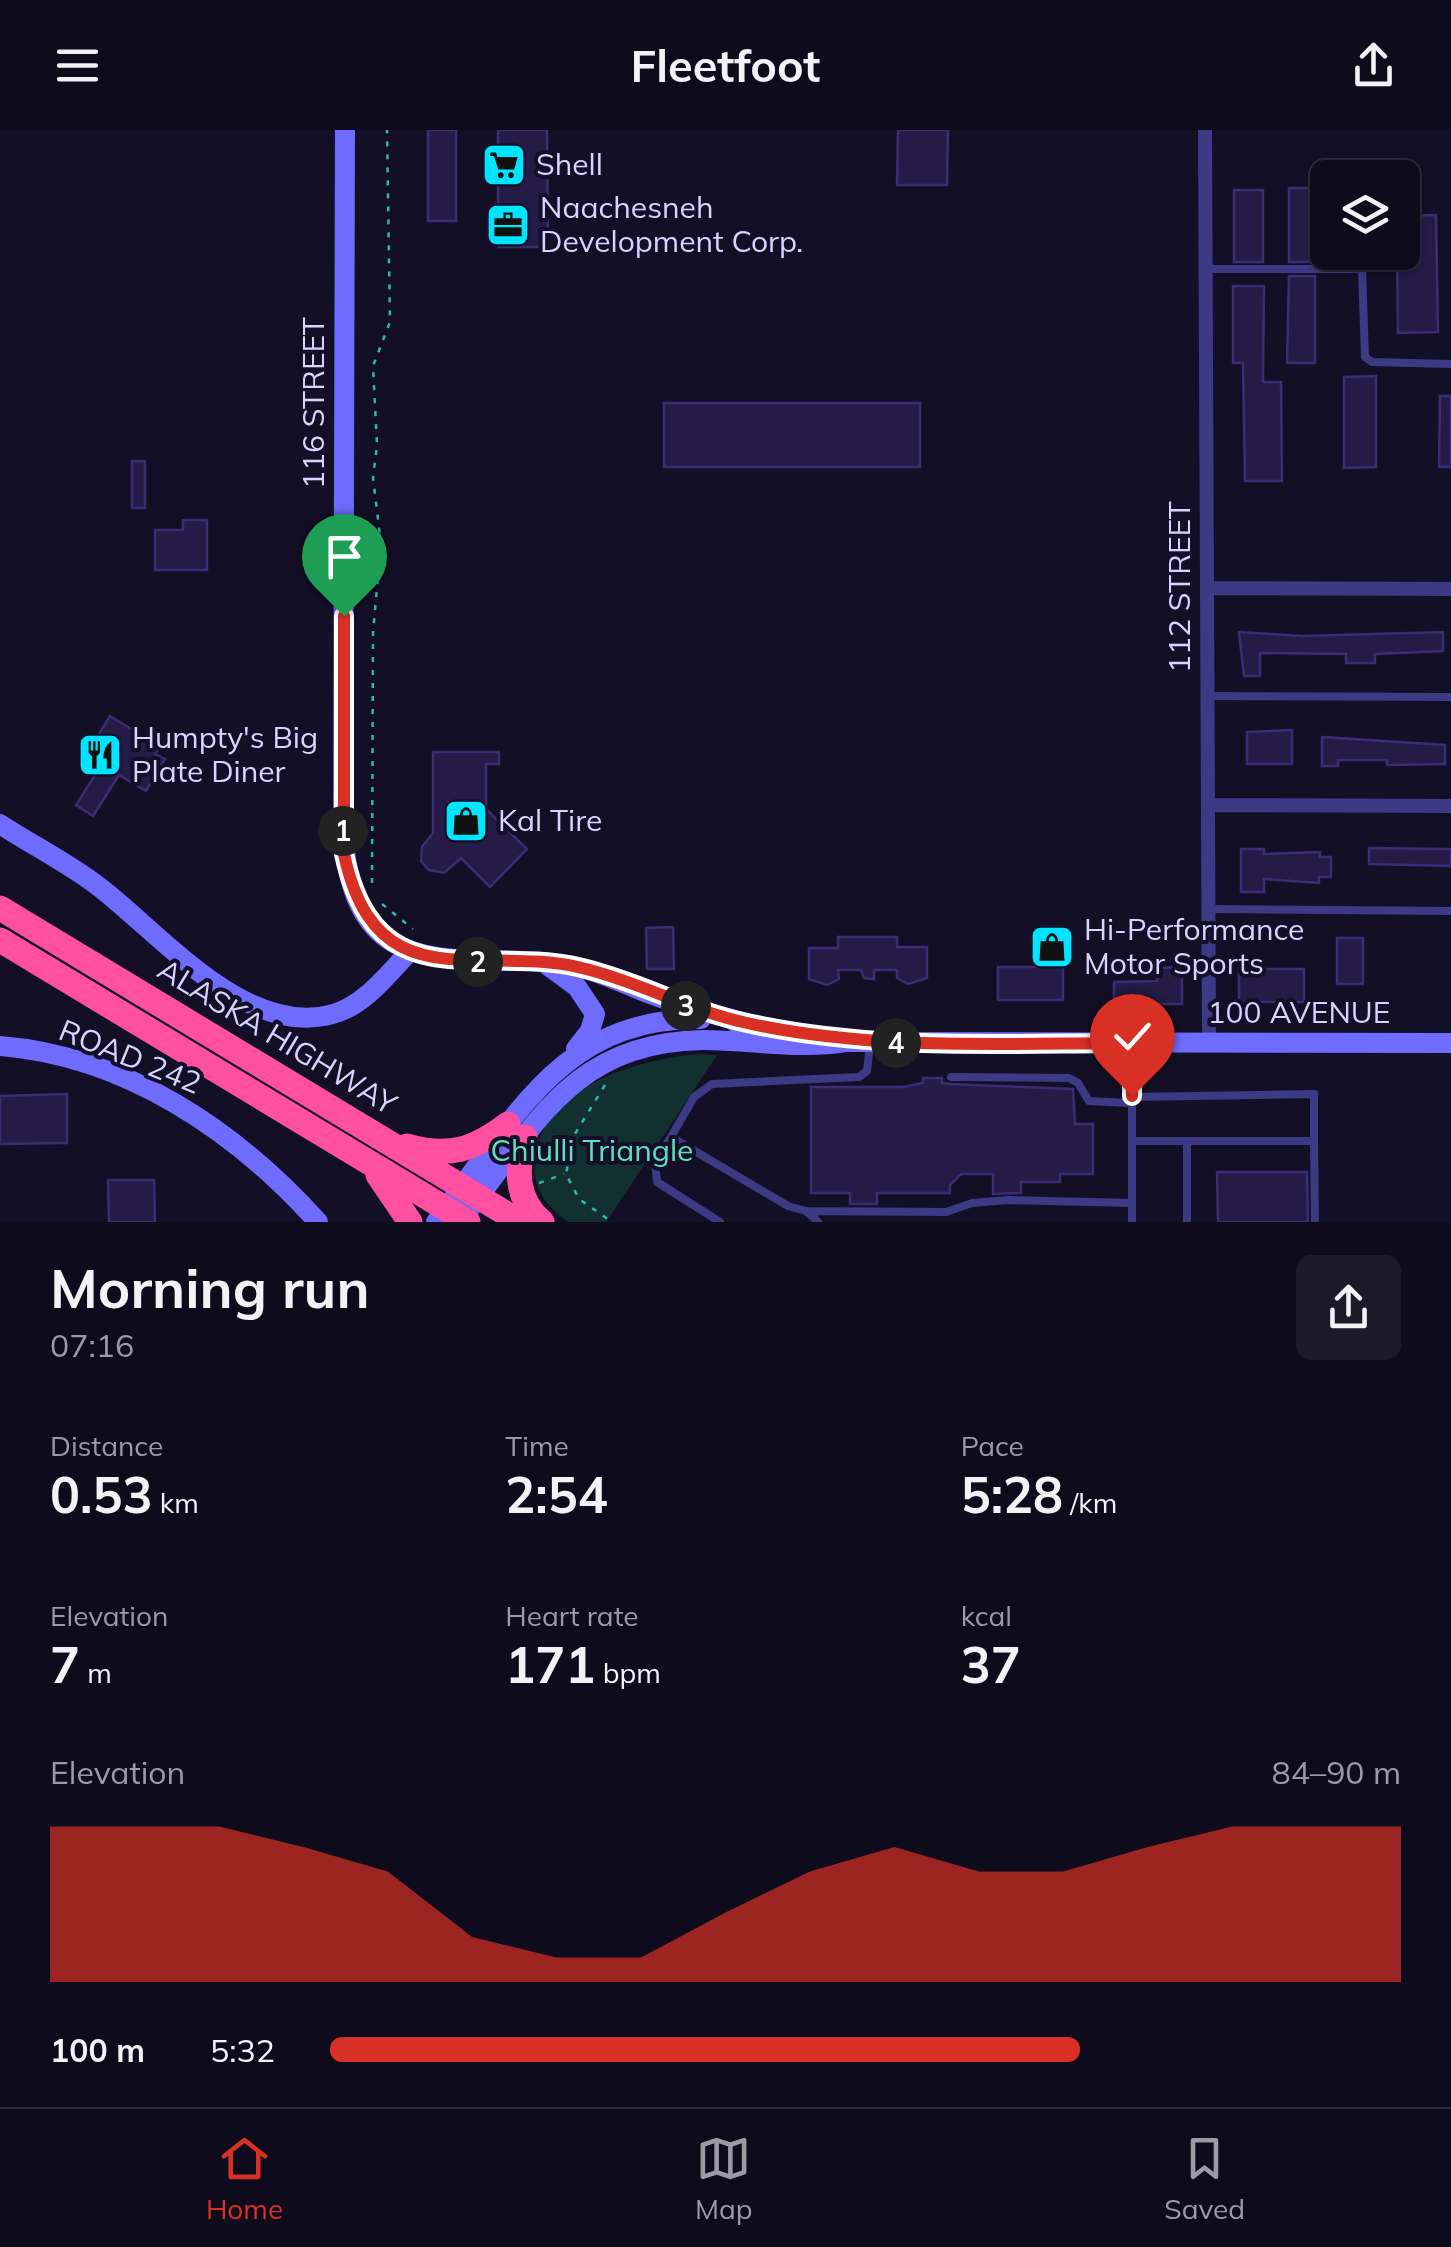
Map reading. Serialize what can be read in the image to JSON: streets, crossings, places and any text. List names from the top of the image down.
{
  "streets": {
    "highway": ["ALASKA HIGHWAY"],
    "main road": ["116 STREET", "100 AVENUE", "ROAD 242"],
    "street": ["112 STREET"]
  },
  "crossings": [
    ["112 STREET", "100 AVENUE"],
    ["100 AVENUE", "ALASKA HIGHWAY"]
  ],
  "parks": ["Chiulli Triangle"],
  "places": {
    "supermarket": ["Shell"],
    "office": ["Naachesneh Development Corp."],
    "restaurant": ["Humpty's Big Plate Diner"],
    "shop": ["Kal Tire", "Hi-Performance Motor Sports"]
  },
  "page": {
    "header": "Fleetfoot",
    "pins": [
      "1",
      "2",
      "3",
      "4"
    ],
    "heading": ["Morning run", "07:16"],
    "stats": [
      ["Distance", "0.53 km"],
      ["Time", "2:54"],
      ["Pace", "5:28 /km"],
      ["Elevation", "7 m"],
      ["Heart rate", "171 bpm"],
      ["kcal", "37"]
    ],
    "chart": ["Elevation", "84–90 m"],
    "list": [
      {
        "name": "100 m",
        "note": "5:32"
      }
    ],
    "tabs": ["Home", "Map", "Saved"]
  }
}
